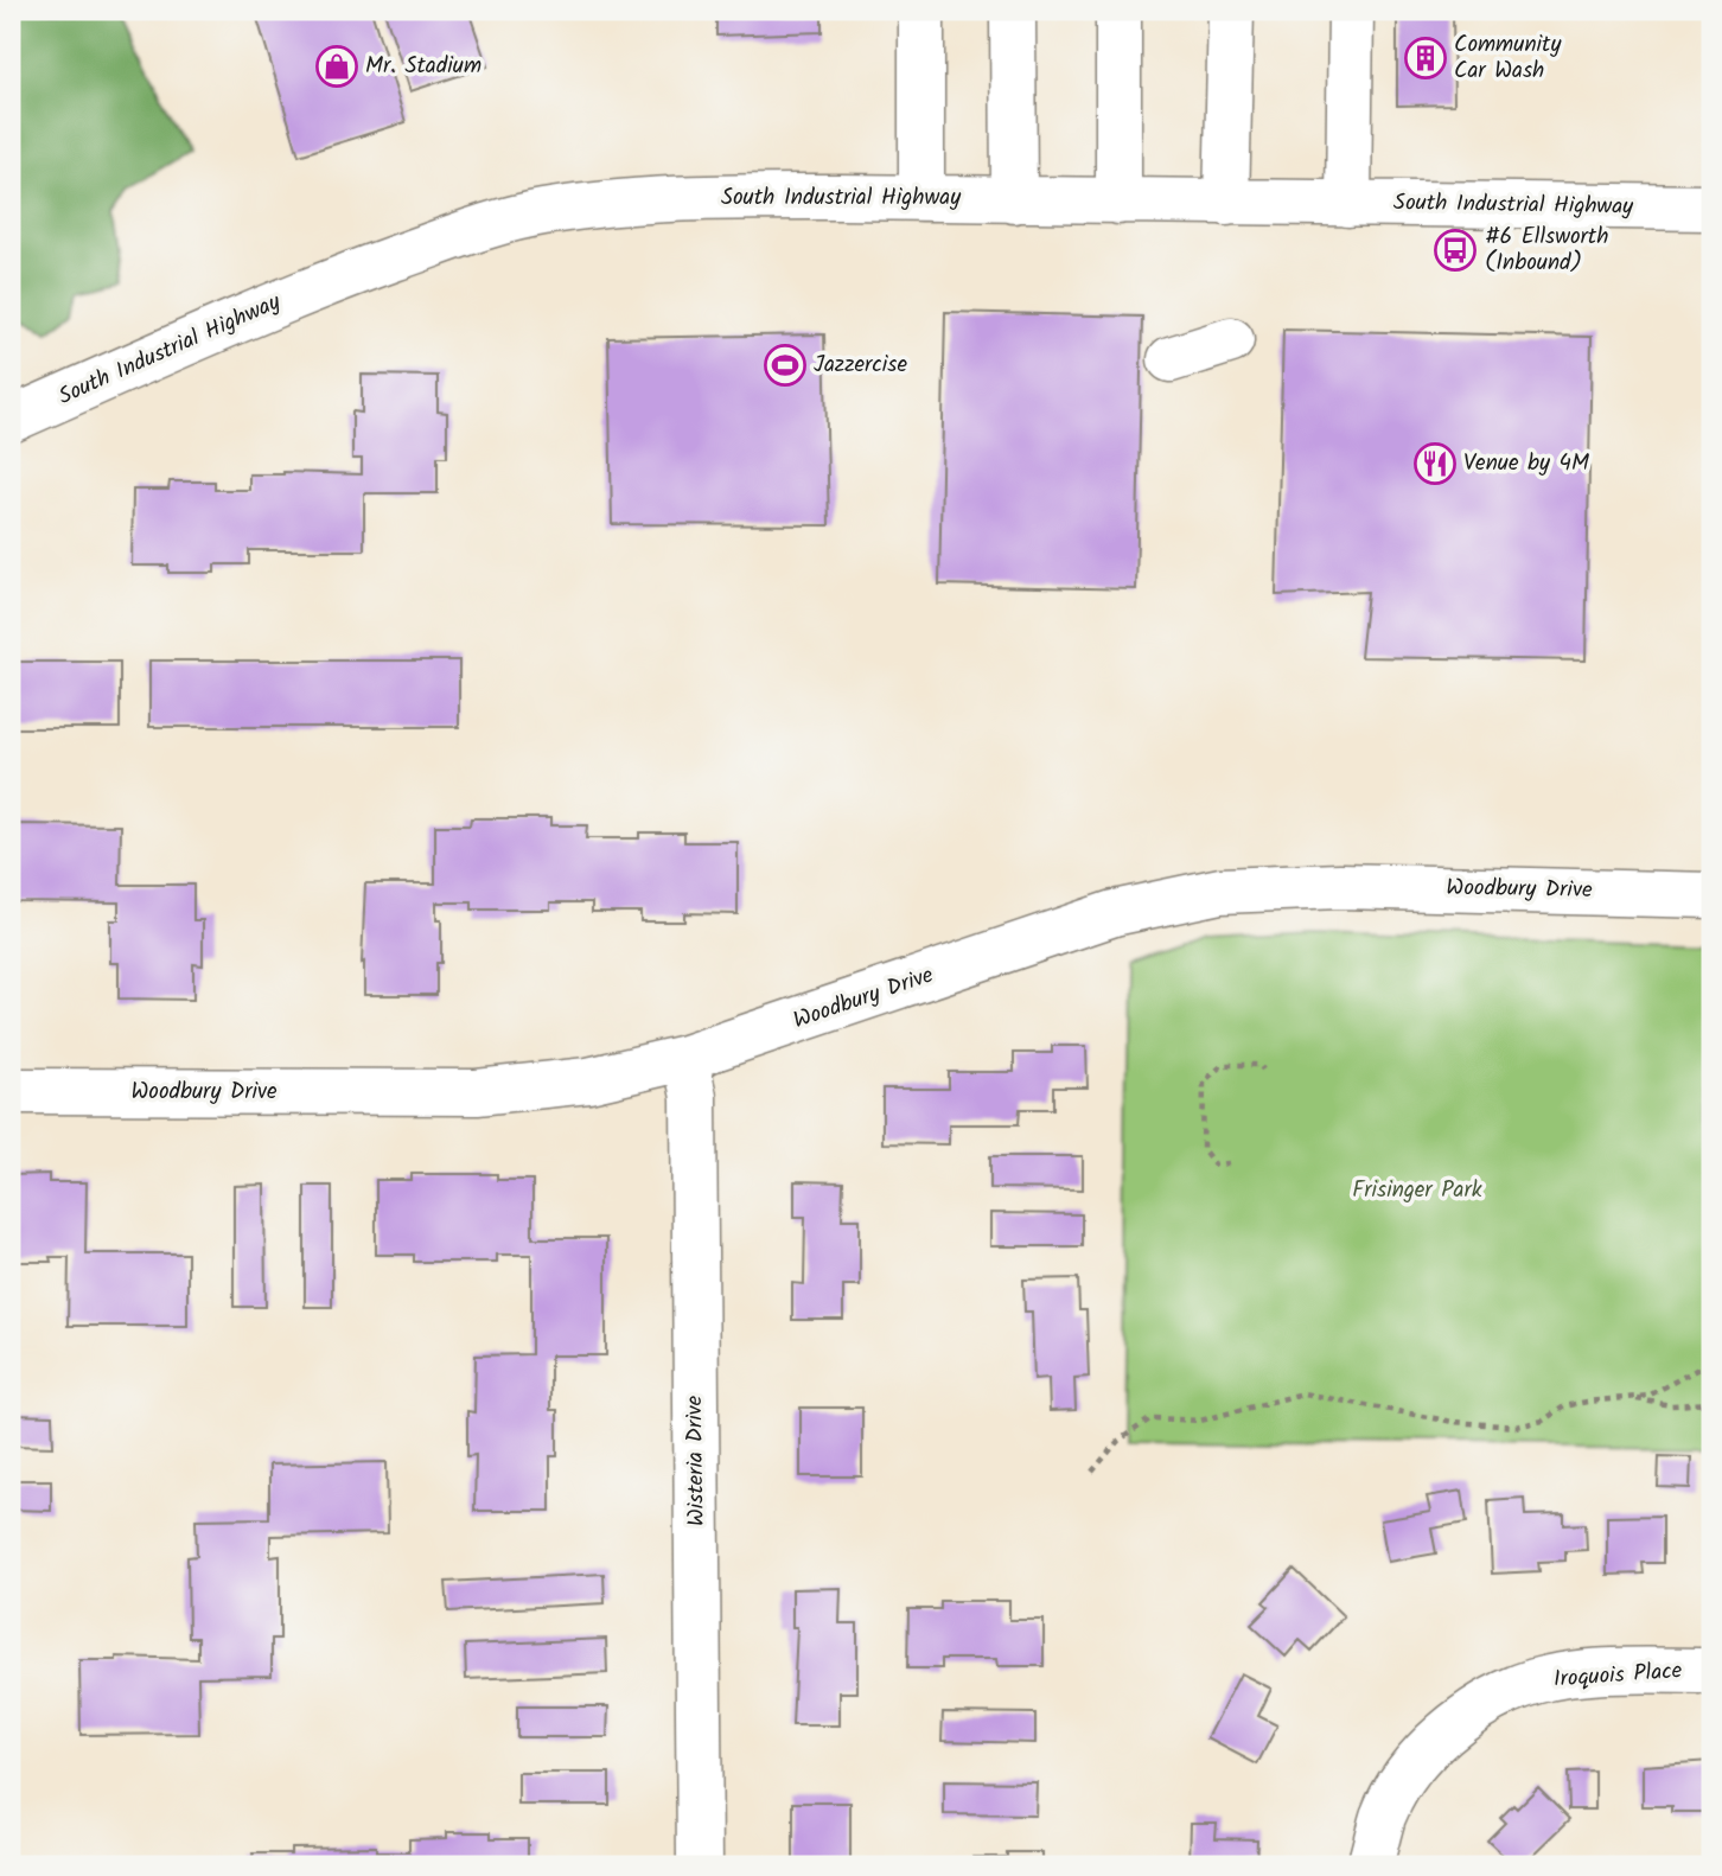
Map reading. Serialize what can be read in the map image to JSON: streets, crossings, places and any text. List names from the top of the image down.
{
  "streets": {
    "street": [
      "South Industrial Highway",
      "Woodbury Drive",
      "Wisteria Drive",
      "Iroquois Place"
    ]
  },
  "crossings": [
    ["Woodbury Drive", "Wisteria Drive"]
  ],
  "parks": ["Frisinger Park"],
  "places": {
    "building": ["Community Car Wash"],
    "shop": ["Mr. Stadium"],
    "bus stop": ["#6 Ellsworth (Inbound)"],
    "sports": ["Jazzercise"],
    "restaurant": ["Venue by 4M"]
  }
}
